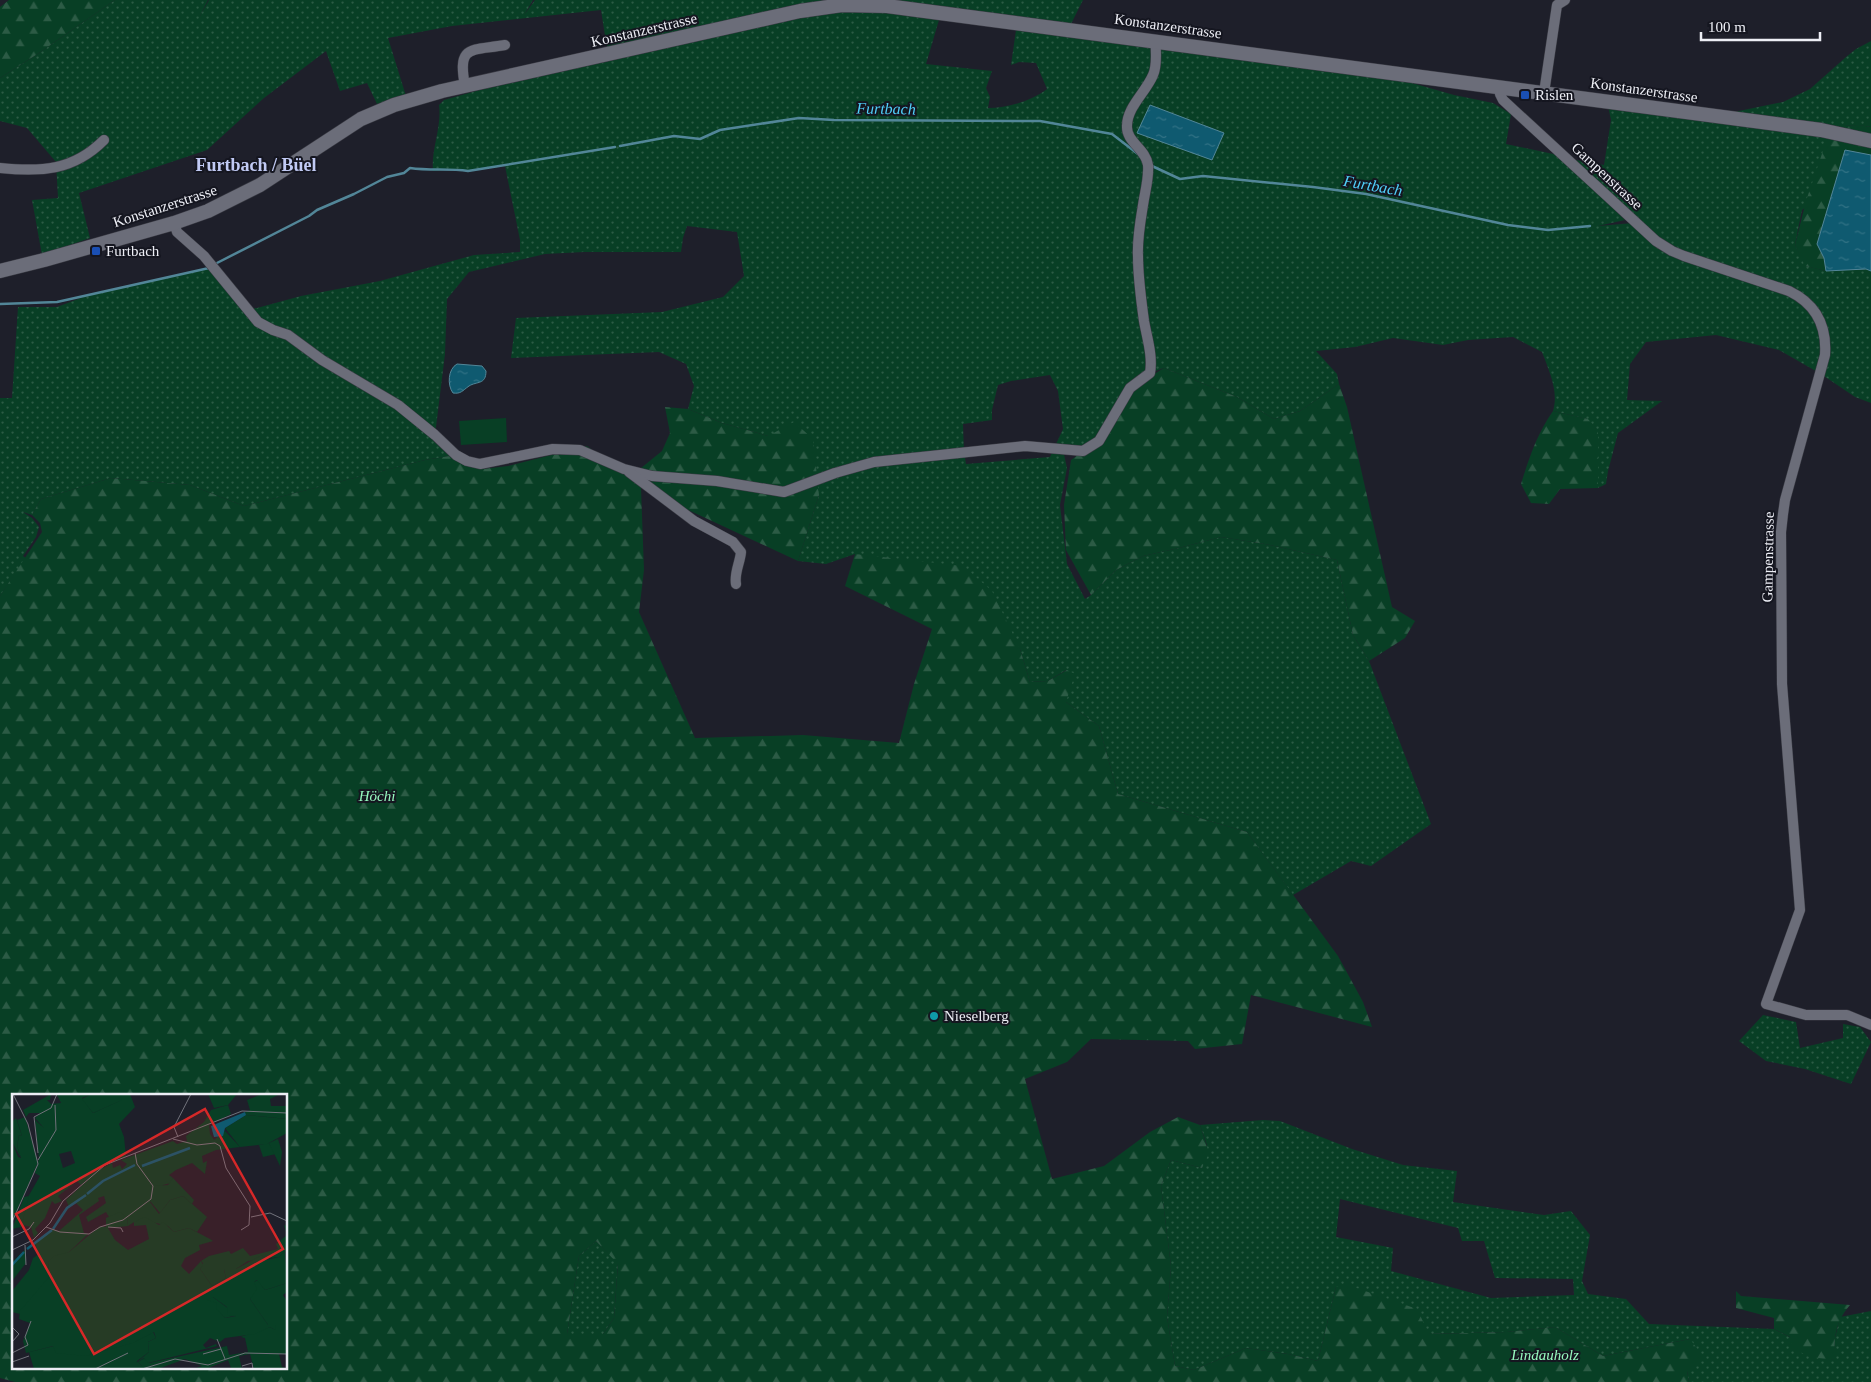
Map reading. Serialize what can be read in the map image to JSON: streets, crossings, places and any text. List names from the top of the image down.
{
  "streets": {
    "main road": ["Konstanzerstrasse"],
    "street": ["Gampenstrasse"]
  },
  "crossings": [
    ["Konstanzerstrasse", "Gampenstrasse"]
  ],
  "districts": ["Furtbach / Büel"],
  "water": ["Furtbach"],
  "parks": ["Höchi", "Lindauholz"],
  "places": {
    "transit": ["Rislen", "Furtbach"],
    "other": ["Nieselberg"]
  },
  "scale_bar": "100 m"
}
